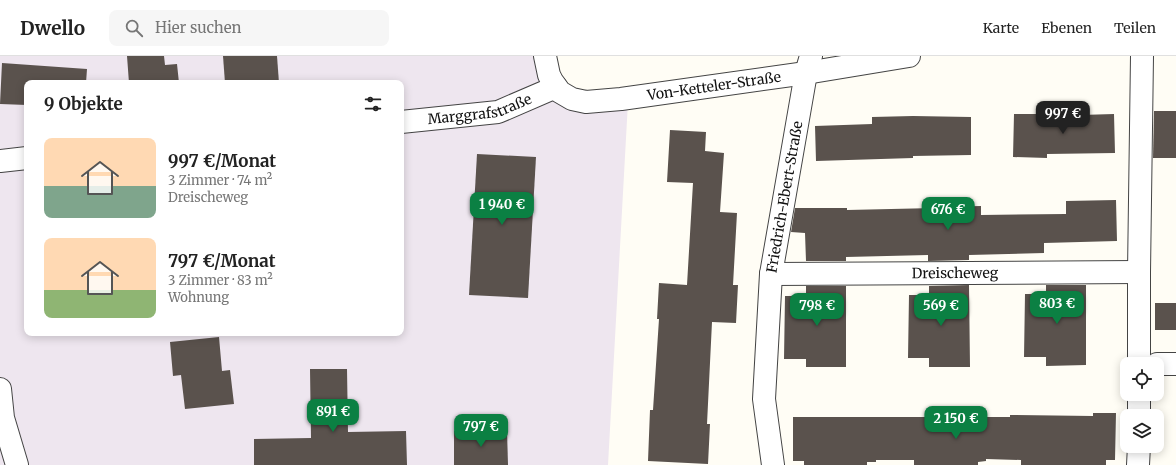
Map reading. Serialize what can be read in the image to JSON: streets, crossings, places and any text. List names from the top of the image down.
{
  "streets": {
    "street": [
      "Von-Ketteler-Straße",
      "Marggrafstraße",
      "Friedrich-Ebert-Straße",
      "Dreischeweg"
    ]
  },
  "crossings": [
    ["Von-Ketteler-Straße", "Marggrafstraße"],
    ["Von-Ketteler-Straße", "Friedrich-Ebert-Straße"],
    ["Friedrich-Ebert-Straße", "Dreischeweg"]
  ],
  "page": {
    "header": "Dwello",
    "search": "Hier suchen",
    "nav": ["Karte", "Ebenen", "Teilen"],
    "heading": "9 Objekte",
    "price": [
      "997 €",
      "1 940 €",
      "676 €",
      "803 €",
      "798 €",
      "569 €",
      "891 €",
      "2 150 €",
      "797 €"
    ],
    "list": [
      {
        "name": "997 €/Monat",
        "note": "3 Zimmer · 74 m² · Dreischeweg"
      },
      {
        "name": "797 €/Monat",
        "note": "3 Zimmer · 83 m² · Wohnung"
      }
    ]
  }
}
